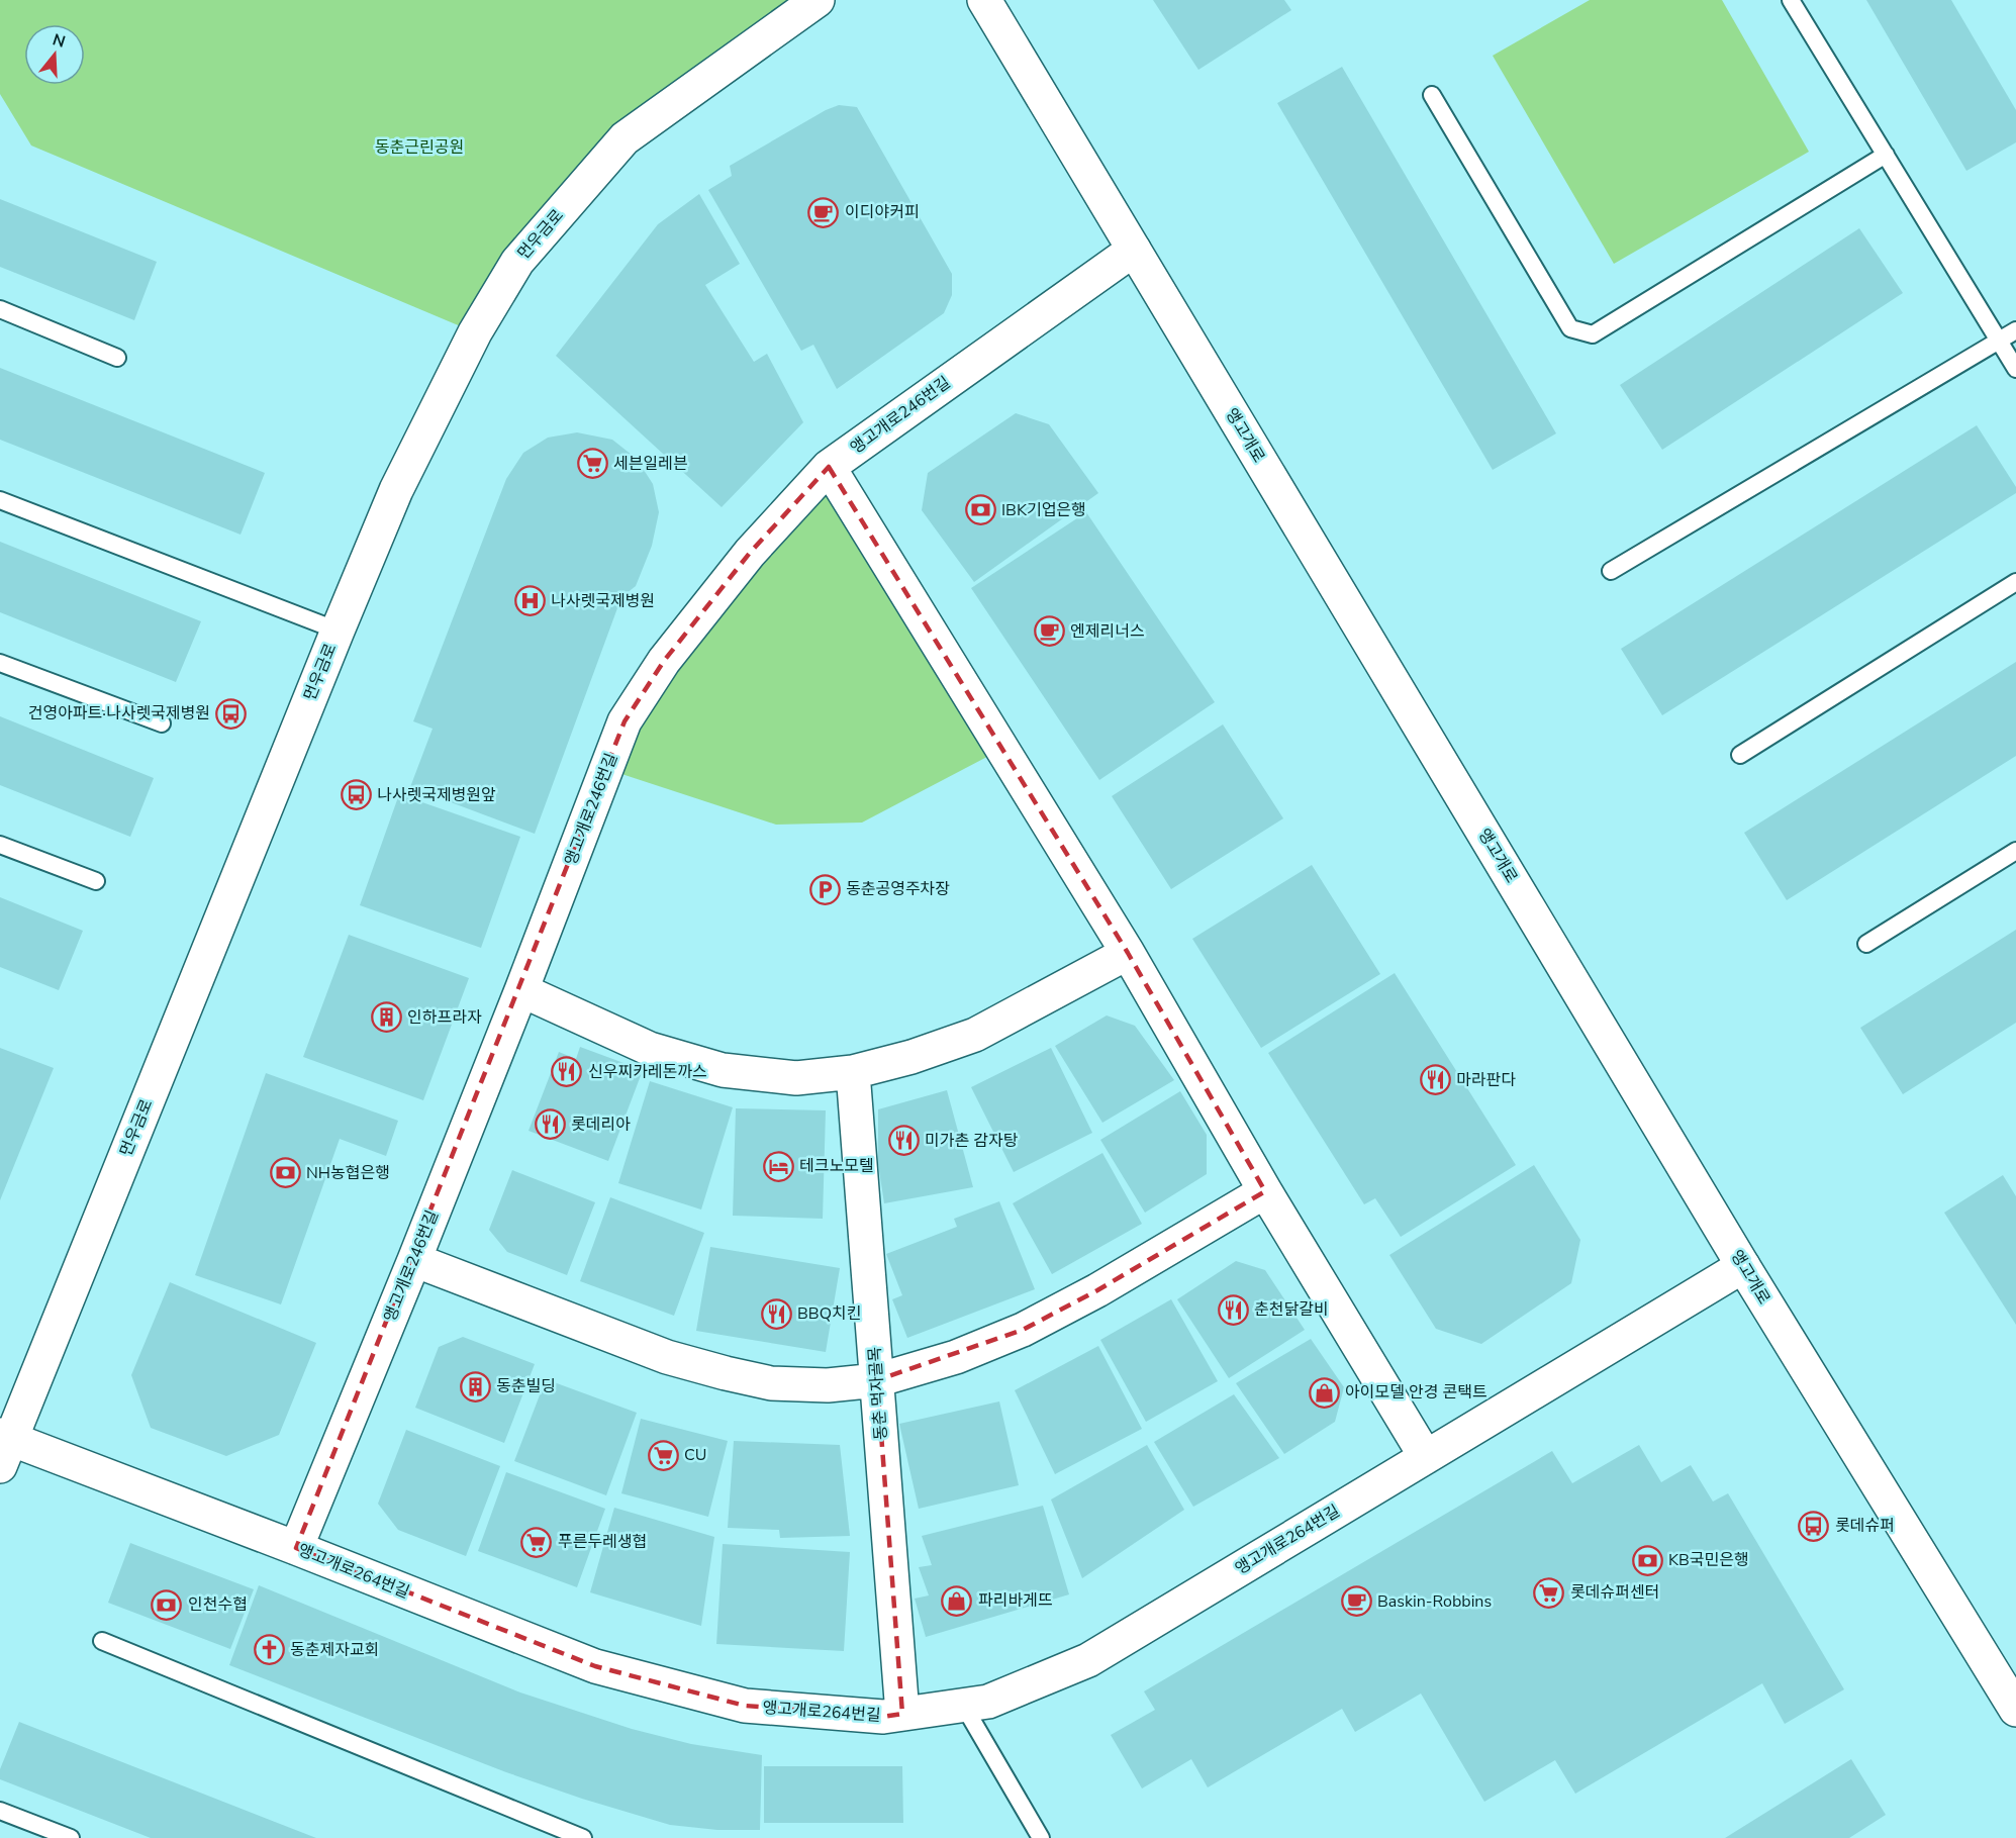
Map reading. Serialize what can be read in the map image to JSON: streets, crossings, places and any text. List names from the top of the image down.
{
  "streets": {
    "street": [
      "먼우금로",
      "앵고개로246번길",
      "앵고개로",
      "동춘 먹자골목",
      "앵고개로264번길"
    ]
  },
  "crossings": [
    ["먼우금로", "앵고개로264번길"],
    ["앵고개로246번길", "앵고개로"],
    ["앵고개로246번길", "앵고개로264번길"],
    ["앵고개로", "앵고개로264번길"],
    ["동춘 먹자골목", "앵고개로264번길"]
  ],
  "parks": ["동춘근린공원"],
  "places": {
    "cafe": ["이디야커피", "엔제리너스", "Baskin-Robbins"],
    "supermarket": [
      "세븐일레븐",
      "CU",
      "푸른두레생협",
      "롯데슈퍼센터"
    ],
    "bank": [
      "IBK기업은행",
      "NH농협은행",
      "KB국민은행",
      "인천수협"
    ],
    "hospital": ["나사렛국제병원"],
    "bus stop": ["건영아파트·나사렛국제병원", "나사렛국제병원앞", "롯데슈퍼"],
    "parking": ["동춘공영주차장"],
    "building": ["인하프라자", "동춘빌딩"],
    "restaurant": [
      "신우찌카레돈까스",
      "마라판다",
      "롯데리아",
      "미가촌 감자탕",
      "춘천닭갈비",
      "BBQ치킨"
    ],
    "hotel": ["테크노모텔"],
    "shop": ["아이모델 안경 콘택트", "파리바게뜨"],
    "church": ["동춘제자교회"]
  },
  "north": "top"
}
